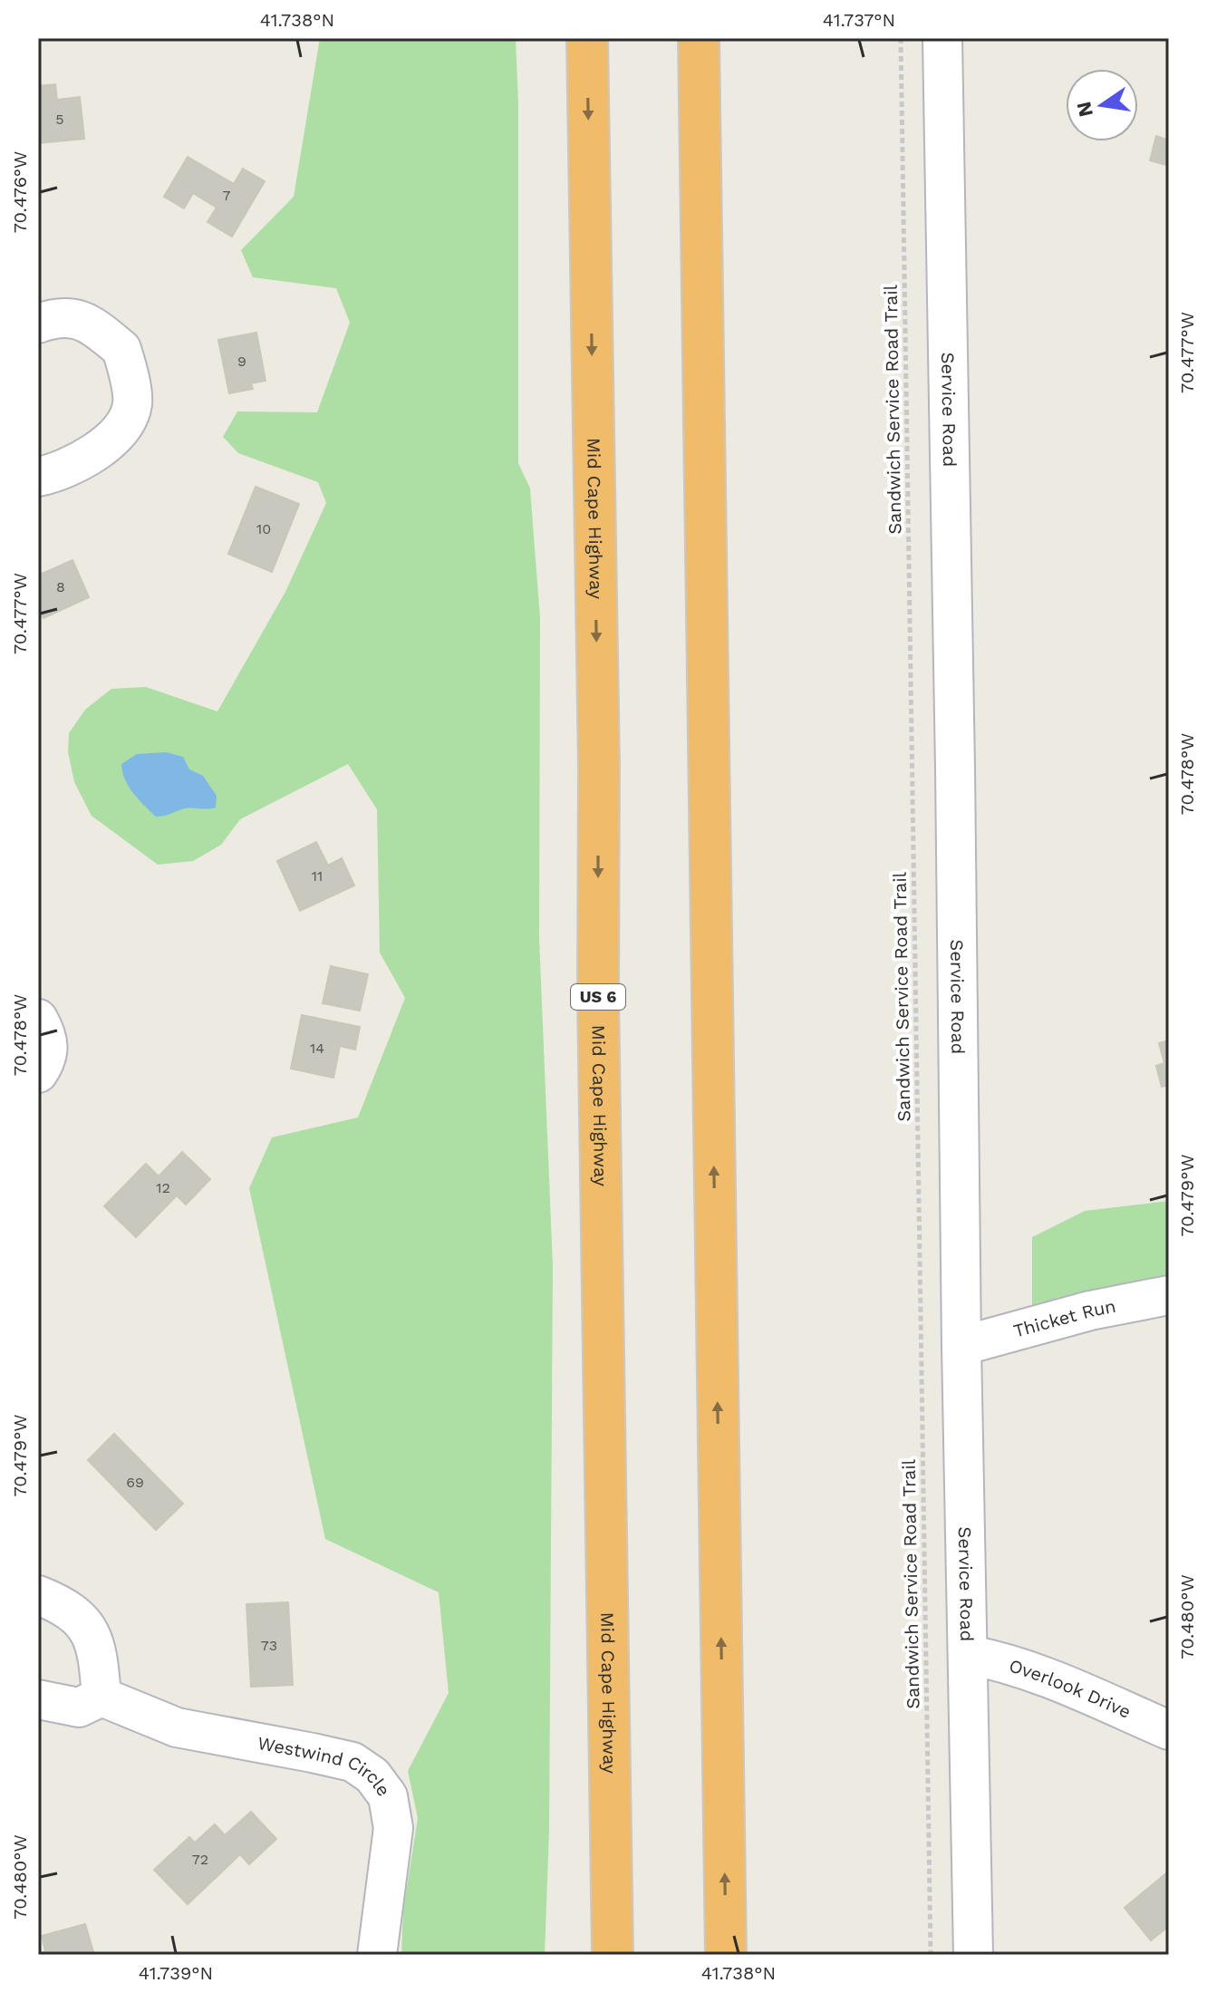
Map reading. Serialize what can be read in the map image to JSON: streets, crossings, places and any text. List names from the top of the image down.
{
  "streets": {
    "highway": ["Mid Cape Highway", "US 6"],
    "street": [
      "Service Road",
      "Thicket Run",
      "Overlook Drive",
      "Westwind Circle"
    ],
    "path": ["Sandwich Service Road Trail"]
  },
  "crossings": [
    ["Service Road", "Thicket Run"],
    ["Service Road", "Overlook Drive"]
  ],
  "house_numbers": [
    "5",
    "7",
    "9",
    "10",
    "8",
    "11",
    "14",
    "12",
    "69",
    "73",
    "72"
  ],
  "north": "left",
  "coordinates": [
    "41.738°N",
    "41.737°N",
    "70.476°W",
    "70.477°W",
    "70.478°W",
    "70.479°W",
    "70.480°W",
    "41.739°N"
  ]
}
